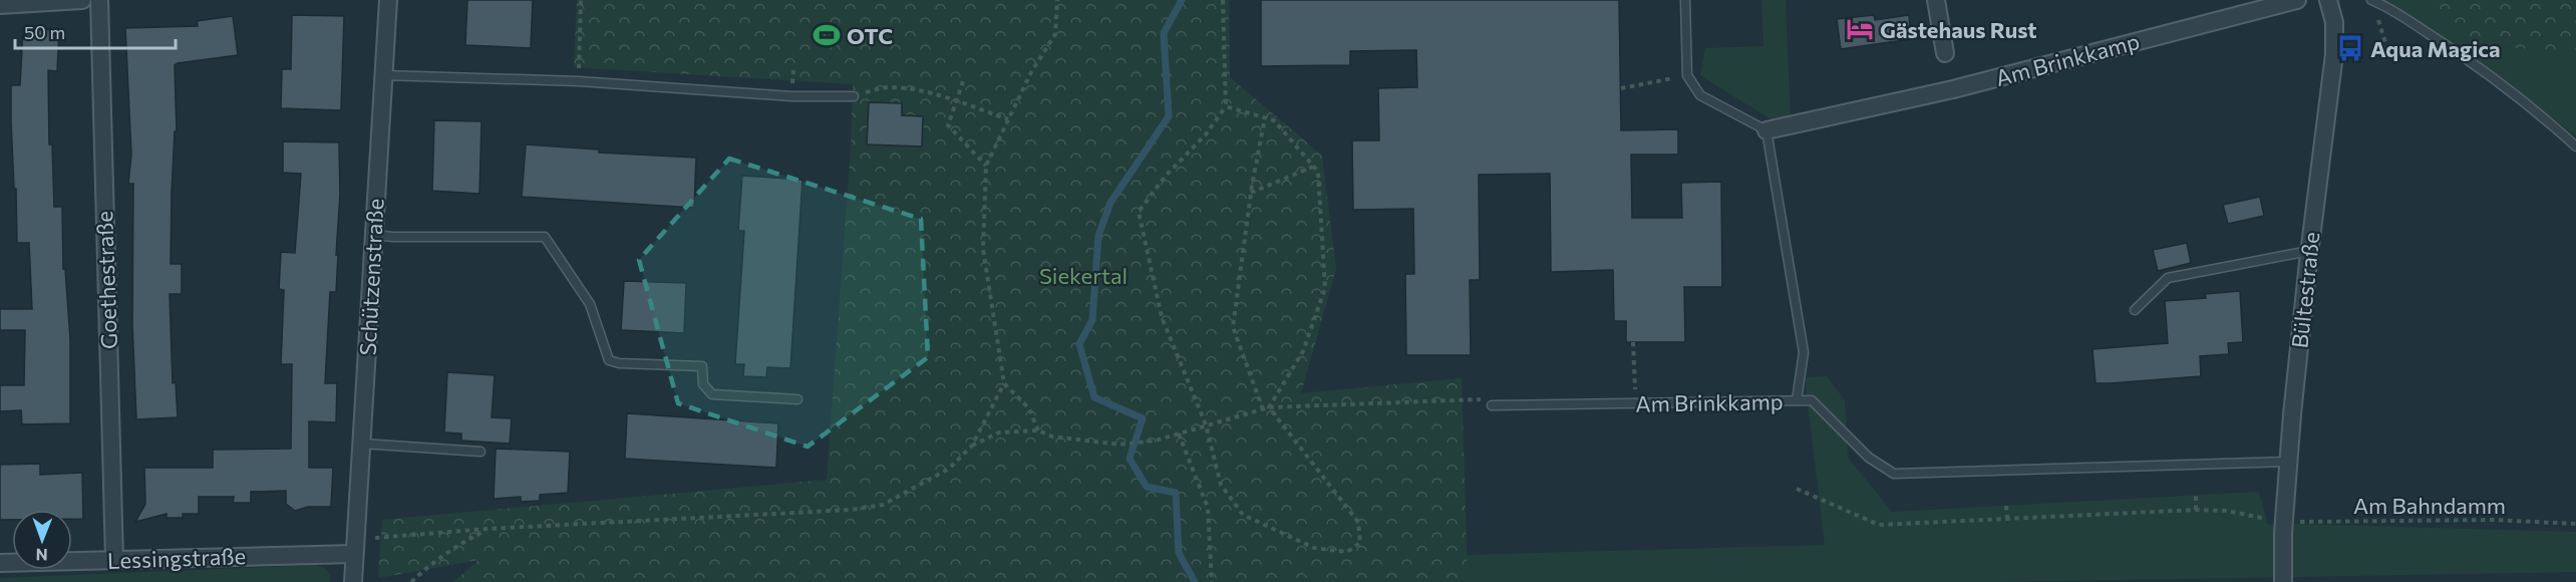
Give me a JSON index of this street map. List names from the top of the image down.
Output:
{
  "streets": {
    "street": [
      "Am Brinkkamp",
      "Schützenstraße",
      "Goethestraße",
      "Bültestraße",
      "Lessingstraße"
    ],
    "path": ["Am Bahndamm"]
  },
  "crossings": [
    ["Schützenstraße", "Lessingstraße"],
    ["Goethestraße", "Lessingstraße"],
    ["Bültestraße", "Am Bahndamm"]
  ],
  "parks": ["Siekertal"],
  "places": {
    "hotel": ["Gästehaus Rust"],
    "sports": ["OTC"],
    "bus stop": ["Aqua Magica"]
  },
  "scale_bar": "50 m",
  "north": "bottom"
}
